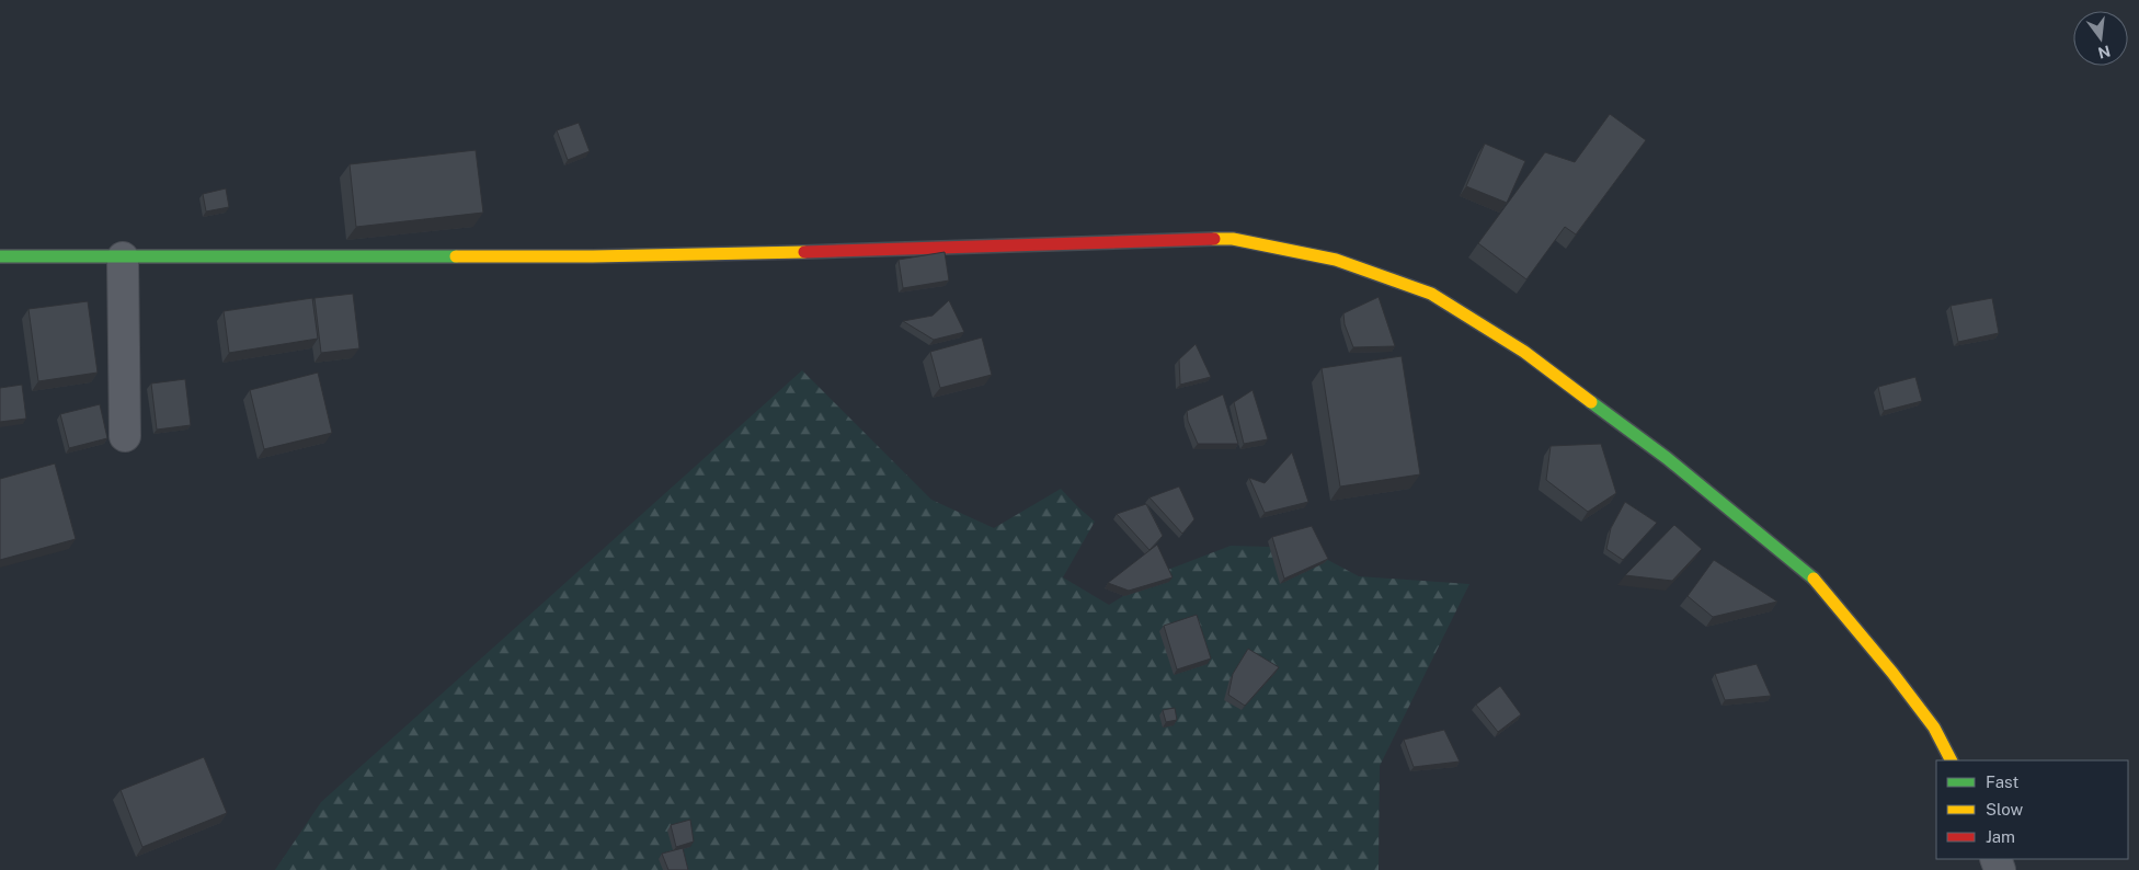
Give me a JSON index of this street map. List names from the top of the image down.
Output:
{
  "legend": ["Fast", "Slow", "Jam"],
  "north": "bottom"
}
